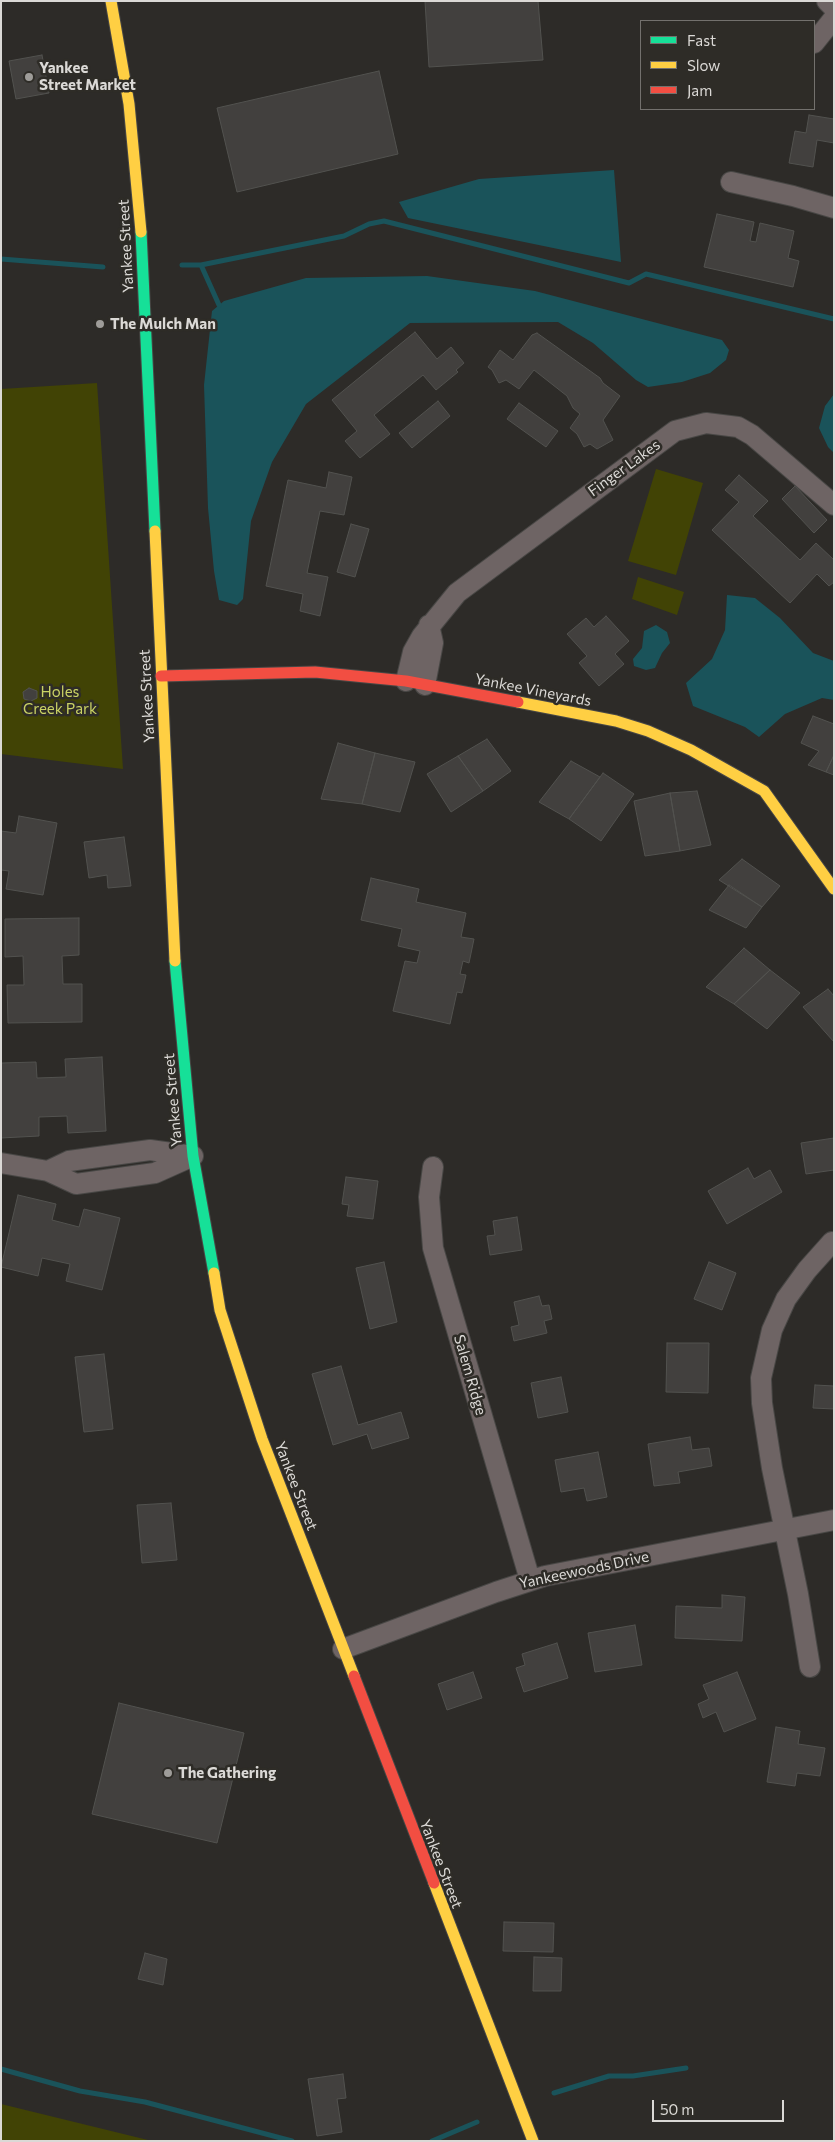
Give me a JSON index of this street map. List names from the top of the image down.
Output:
{
  "streets": {
    "street": [
      "Yankee Street",
      "Finger Lakes",
      "Yankee Vineyards",
      "Salem Ridge",
      "Yankeewoods Drive"
    ]
  },
  "crossings": [
    ["Yankee Street", "Yankee Vineyards"],
    ["Yankee Street", "Yankeewoods Drive"],
    ["Finger Lakes", "Yankee Vineyards"],
    ["Salem Ridge", "Yankeewoods Drive"]
  ],
  "parks": ["Holes Creek Park"],
  "places": ["Yankee Street Market", "The Mulch Man", "The Gathering"],
  "legend": ["Fast", "Slow", "Jam"],
  "scale_bar": "50 m"
}
